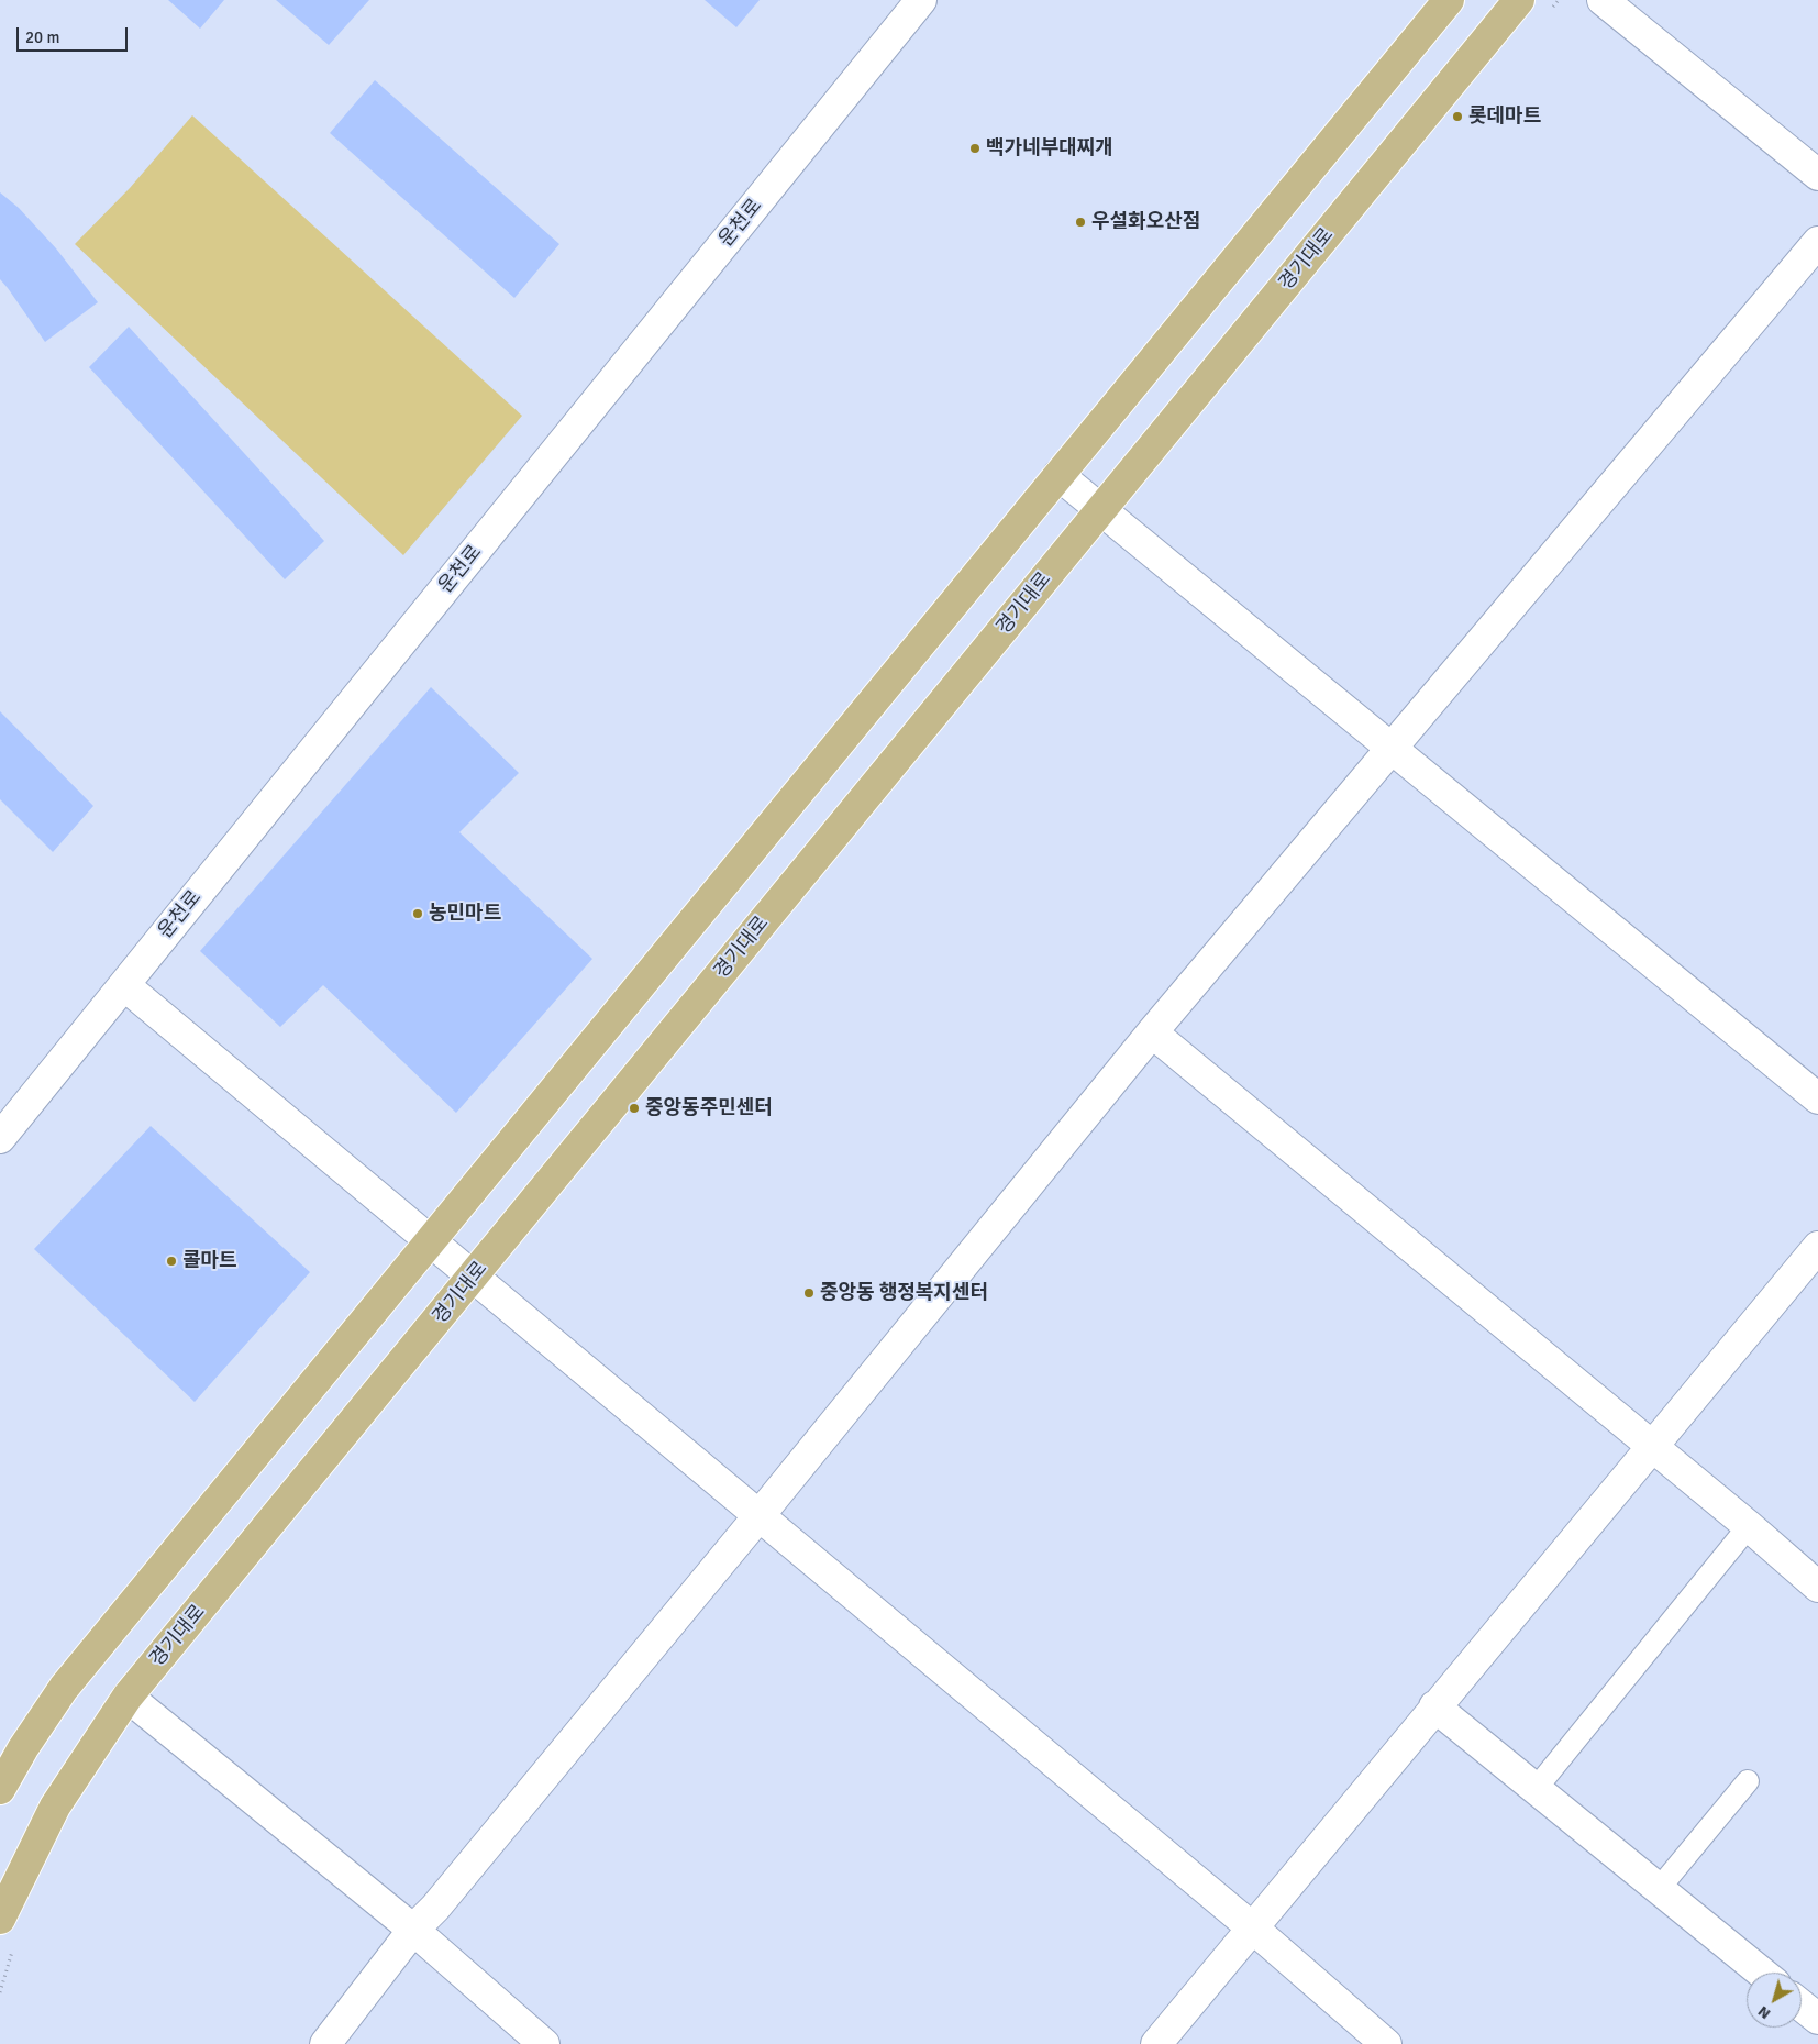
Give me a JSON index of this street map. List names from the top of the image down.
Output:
{
  "streets": {
    "main road": ["경기대로"],
    "street": ["운천로"]
  },
  "places": [
    "롯데마트",
    "백가네부대찌개",
    "우설화오산점",
    "농민마트",
    "중앙동주민센터",
    "콜마트",
    "중앙동 행정복지센터"
  ],
  "scale_bar": "20 m",
  "north": "bottom left"
}
